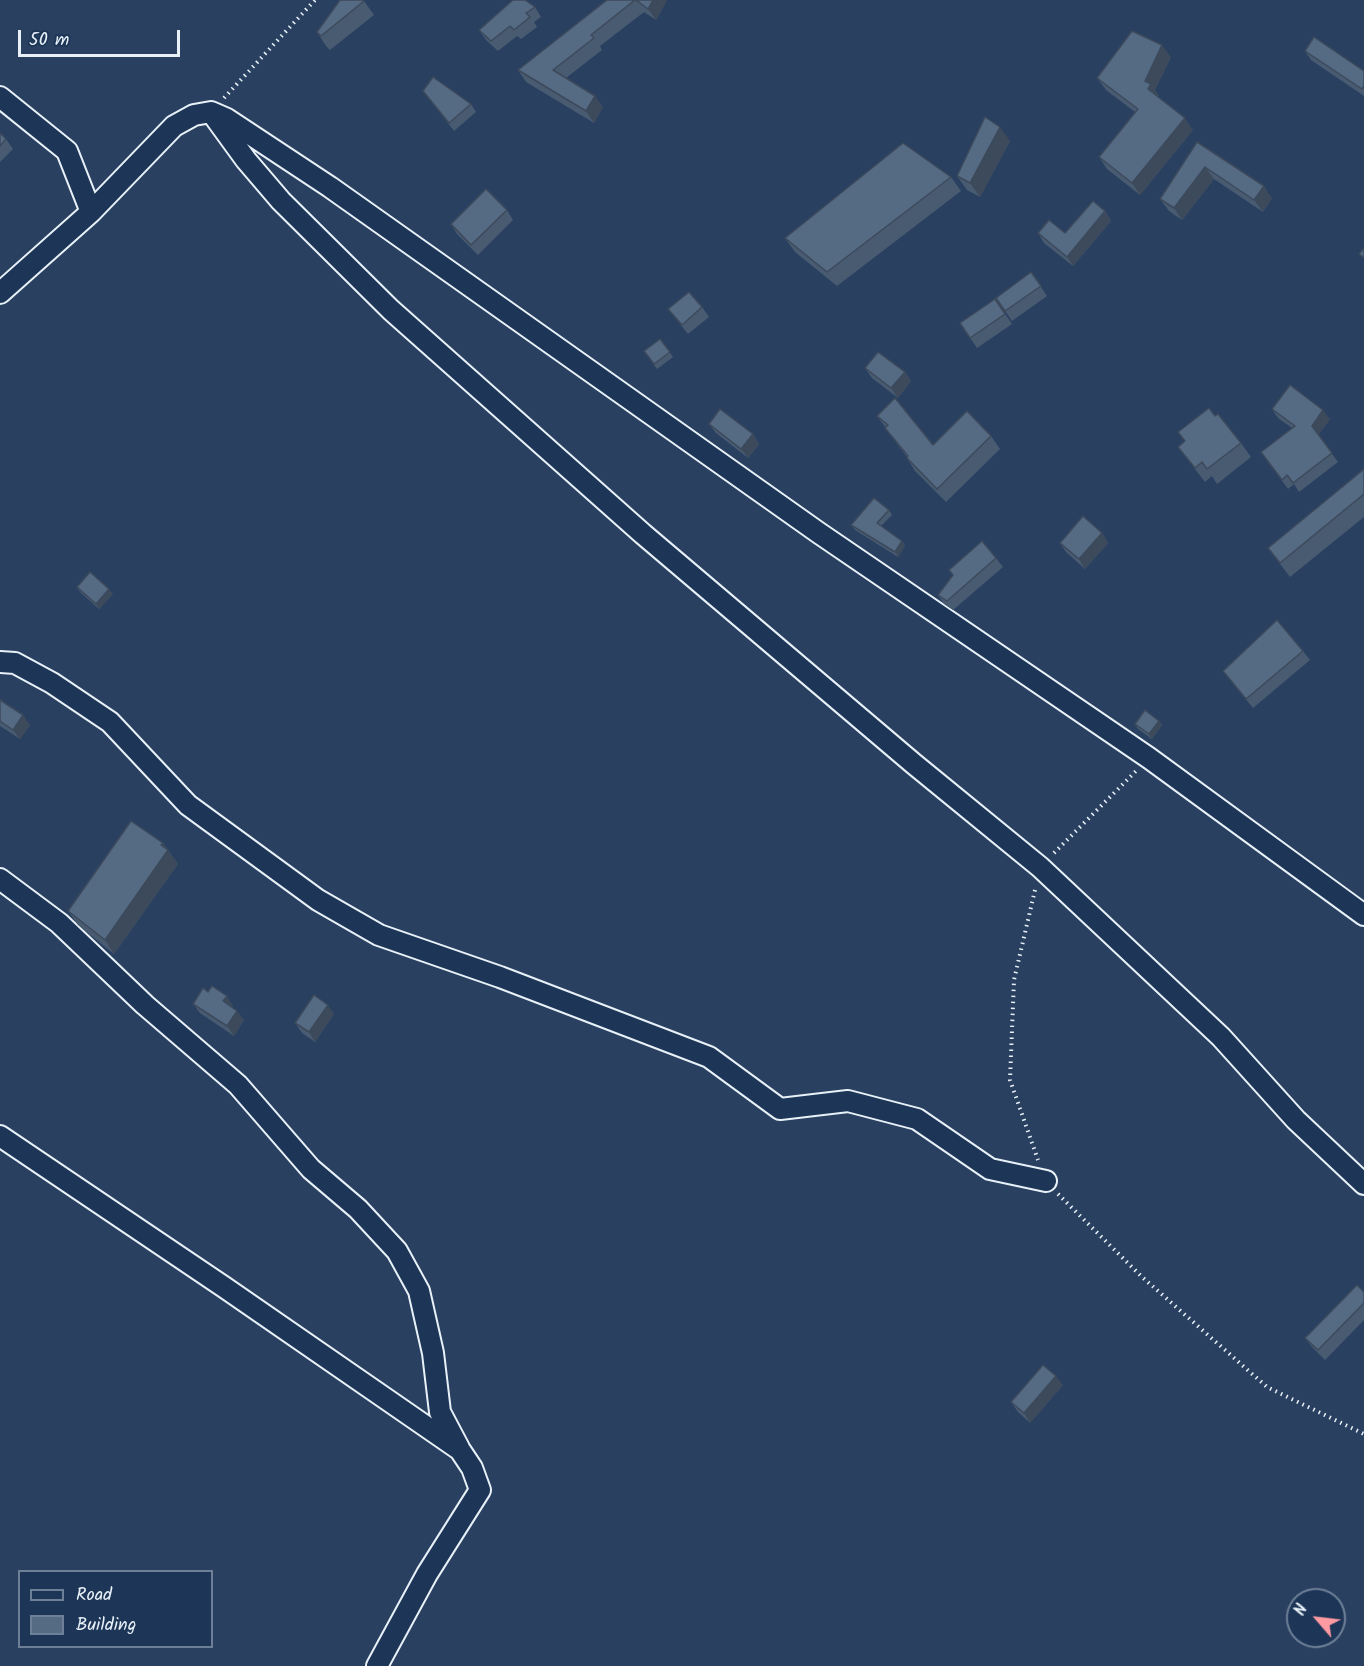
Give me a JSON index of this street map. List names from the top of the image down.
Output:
{
  "legend": ["Road", "Building"],
  "scale_bar": "50 m",
  "north": "top left"
}
